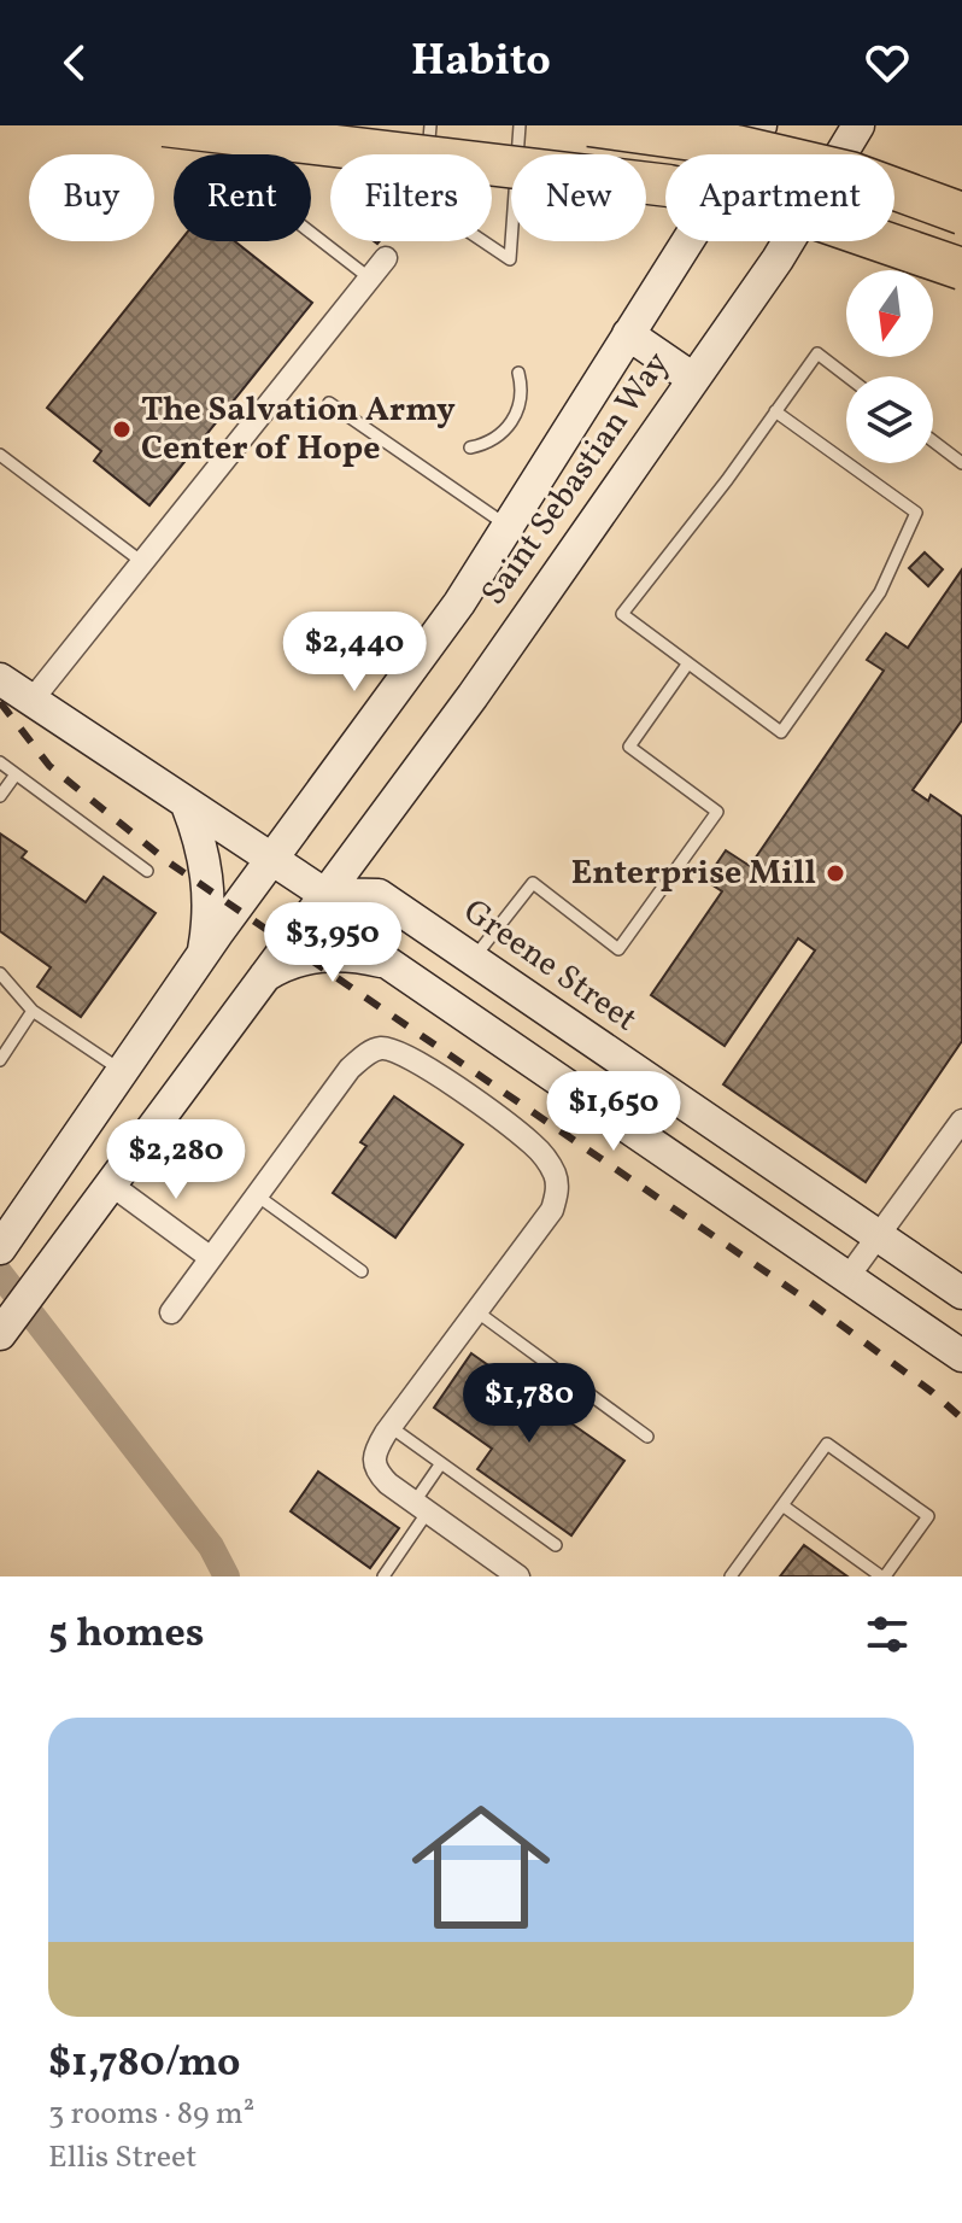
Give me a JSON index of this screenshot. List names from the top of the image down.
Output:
{
  "streets": {
    "main road": ["Saint Sebastian Way", "Greene Street"]
  },
  "crossings": [
    ["Saint Sebastian Way", "Greene Street"]
  ],
  "places": ["The Salvation Army Center of Hope", "Enterprise Mill"],
  "north": "bottom",
  "page": {
    "header": "Habito",
    "chip": [
      "Buy",
      "Rent",
      "Filters",
      "New",
      "Apartment"
    ],
    "price": [
      "$2,440",
      "$3,950",
      "$1,650",
      "$2,280",
      "$1,780"
    ],
    "heading": "5 homes",
    "list": [
      {
        "name": "$1,780/mo",
        "note": "3 rooms · 89 m² · Ellis Street"
      }
    ]
  }
}
